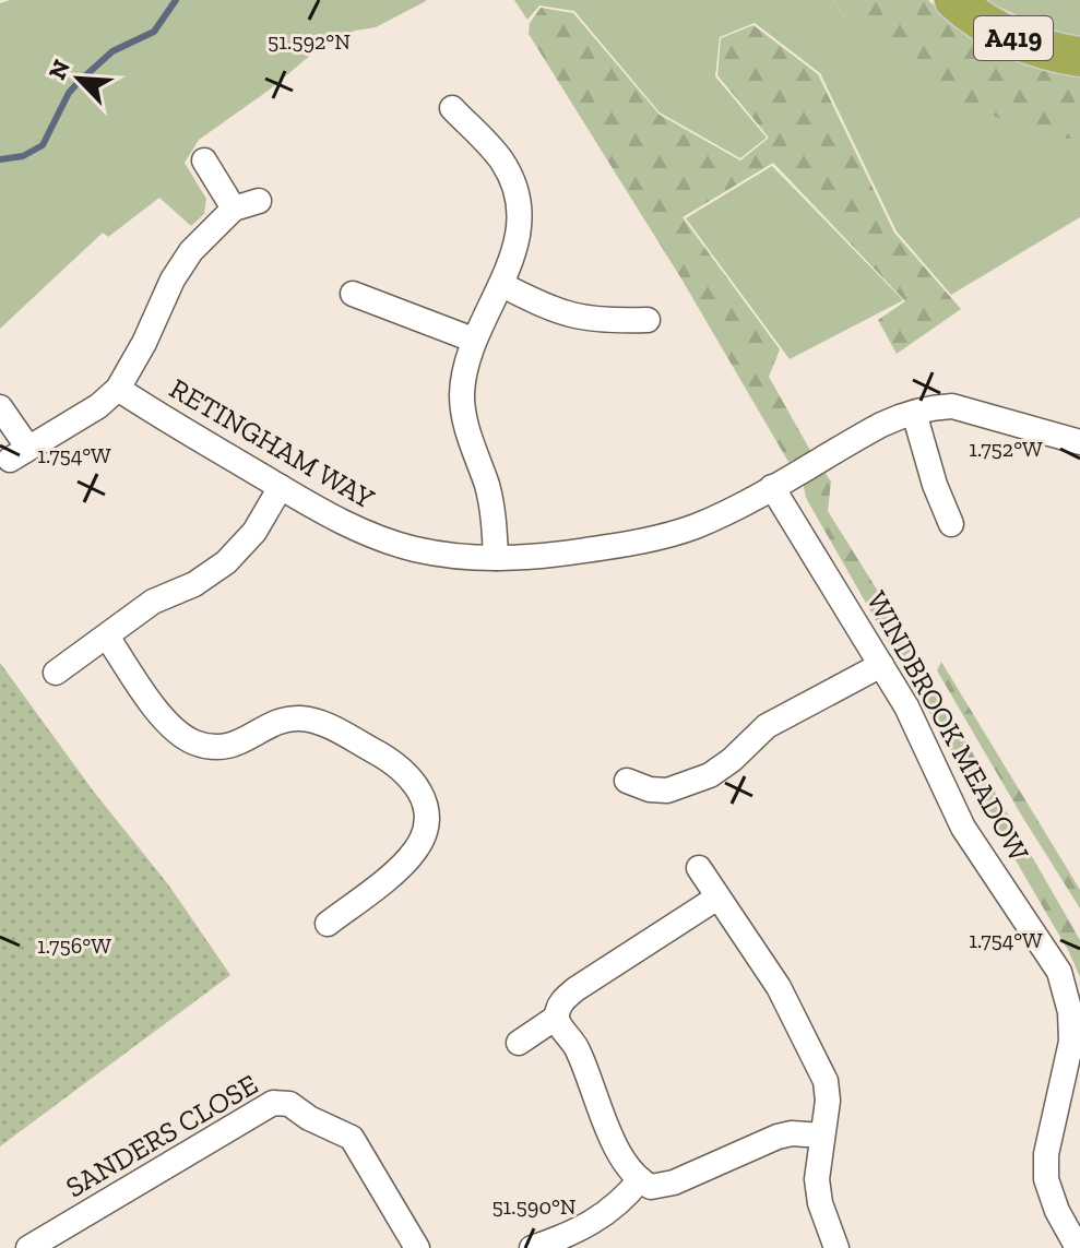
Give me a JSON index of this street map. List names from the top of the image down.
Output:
{
  "streets": {
    "highway": ["A419"],
    "street": ["RETINGHAM WAY", "WINDBROOK MEADOW", "SANDERS CLOSE"]
  },
  "crossings": [
    ["RETINGHAM WAY", "WINDBROOK MEADOW"]
  ],
  "north": "top left",
  "coordinates": [
    "51.592°N",
    "1.752°W",
    "1.754°W",
    "1.756°W",
    "51.590°N"
  ]
}
